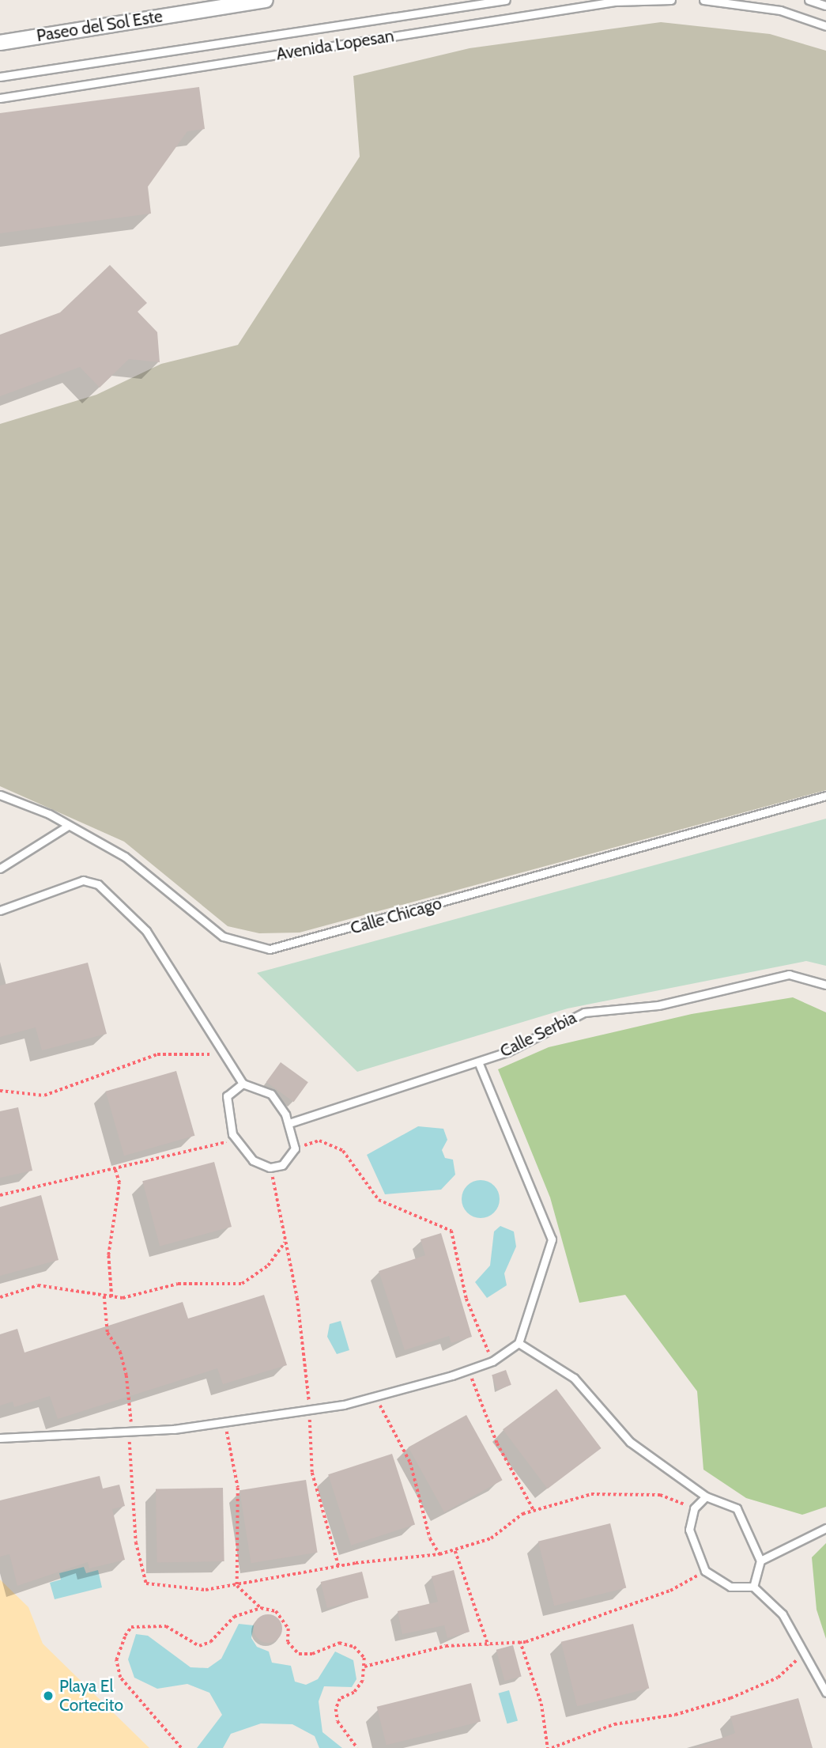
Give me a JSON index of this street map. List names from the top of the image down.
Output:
{
  "streets": {
    "street": ["Paseo del Sol Este"],
    "lane": ["Avenida Lopesan", "Calle Chicago", "Calle Serbia"]
  },
  "places": ["Playa El Cortecito"]
}
